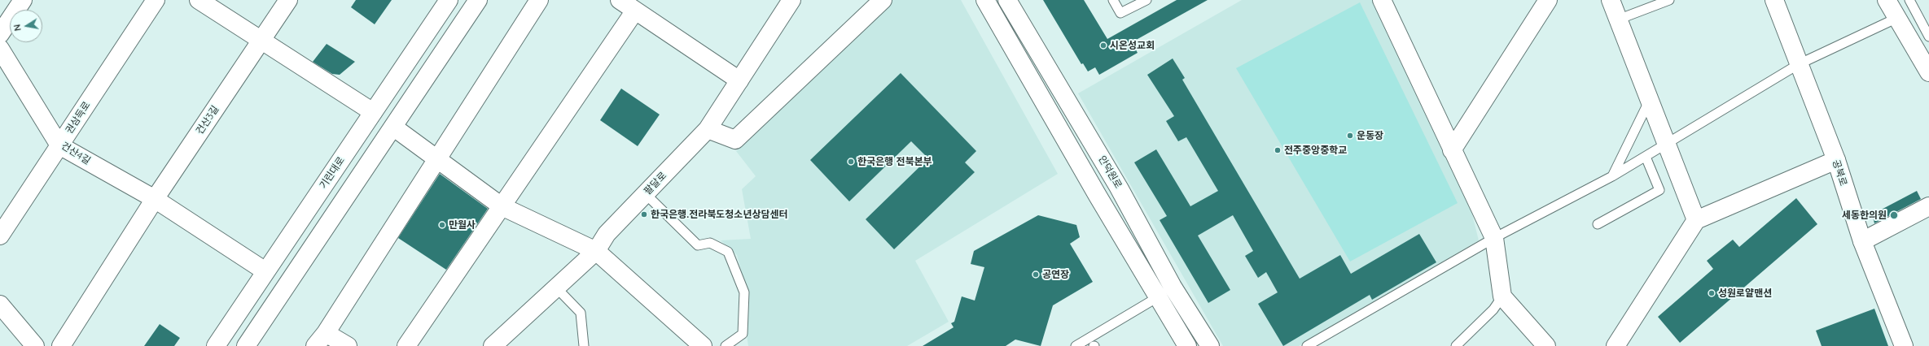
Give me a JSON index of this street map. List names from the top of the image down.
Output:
{
  "streets": {
    "street": [
      "권삼득로",
      "건산3길",
      "건산4길",
      "안덕원로",
      "기린대로",
      "공북로",
      "팔달로"
    ]
  },
  "crossings": [
    ["권삼득로", "건산4길"],
    ["건산3길", "건산4길"],
    ["건산4길", "기린대로"]
  ],
  "places": [
    "시온성교회",
    "운동장",
    "전주중앙중학교",
    "한국은행 전북본부",
    "한국은행.전라북도청소년상담센터",
    "세동한의원",
    "만월사",
    "공연장",
    "성원로얄맨션"
  ],
  "north": "left"
}
